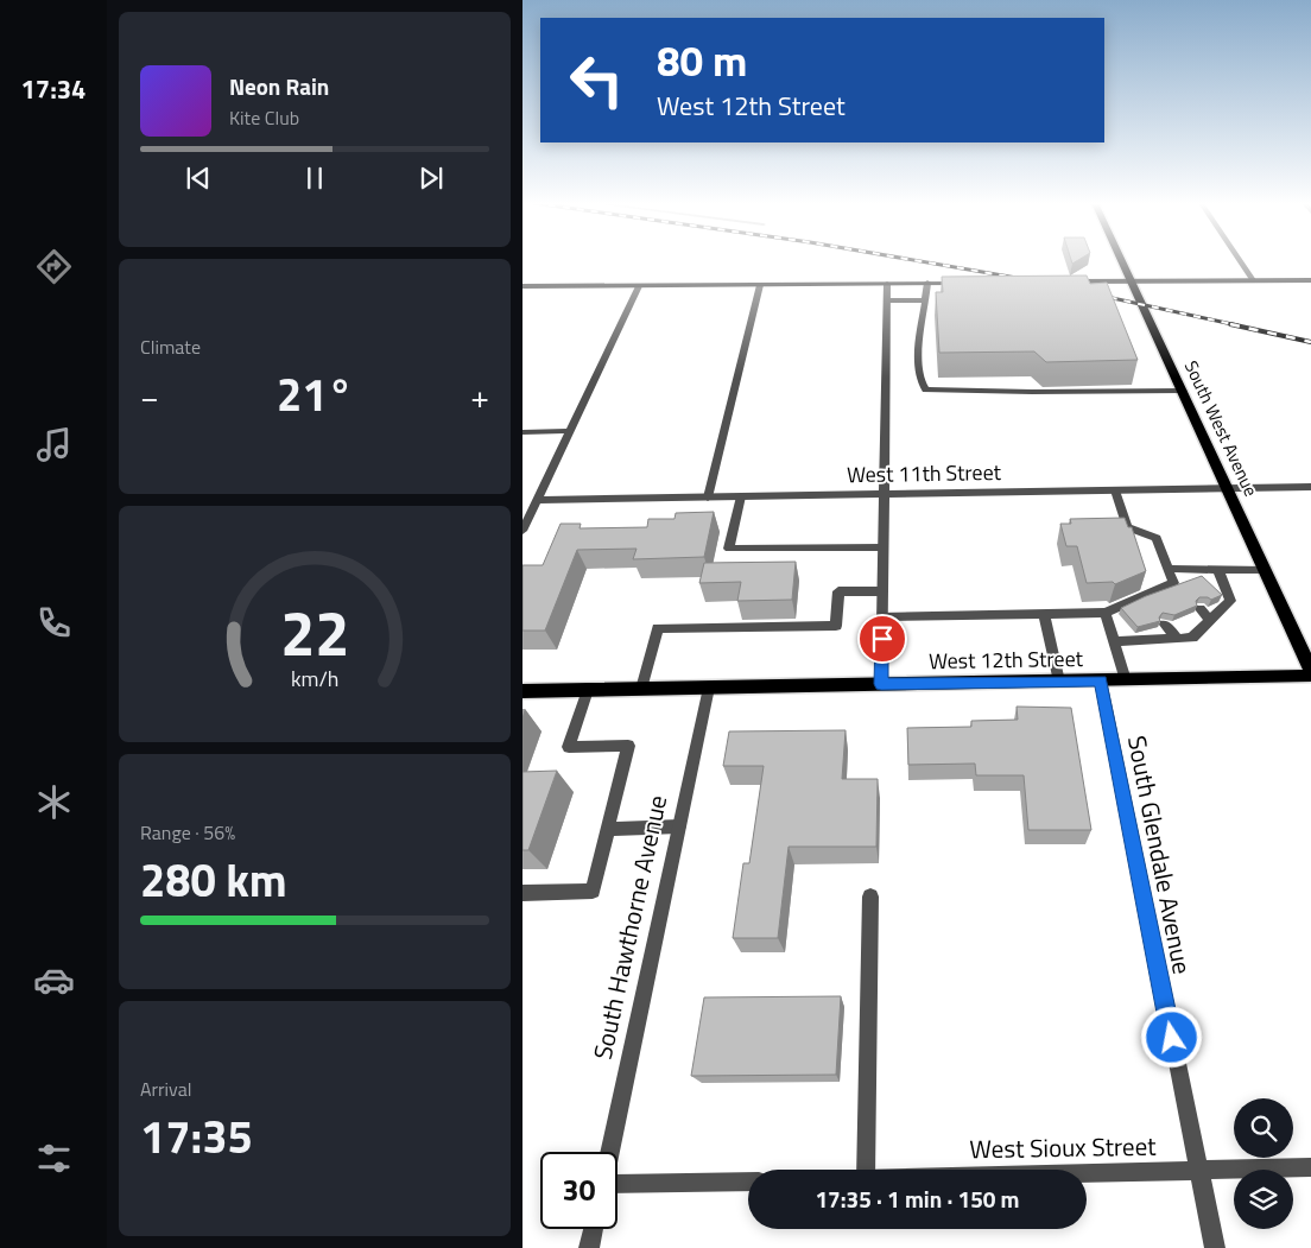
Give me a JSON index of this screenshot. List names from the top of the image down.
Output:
{
  "streets": {
    "main road": ["South West Avenue", "West 12th Street"],
    "street": [
      "West 11th Street",
      "South Glendale Avenue",
      "South Hawthorne Avenue",
      "West Sioux Street"
    ]
  },
  "crossings": [
    ["South West Avenue", "West 11th Street"],
    ["West 12th Street", "South Glendale Avenue"],
    ["West 12th Street", "South Hawthorne Avenue"],
    ["South Glendale Avenue", "West Sioux Street"]
  ],
  "page": {
    "tabs": "17:34",
    "turn": ["80 m", "West 12th Street"],
    "song": ["Neon Rain", "Kite Club"],
    "tile": [
      "Climate",
      ["Range · 56%", "280 km"],
      ["Arrival", "17:35"]
    ],
    "heat": ["−", "21°", "+"],
    "limit": "30",
    "trip": "17:35 · 1 min · 150 m",
    "gauge": ["22", "km/h"]
  }
}
